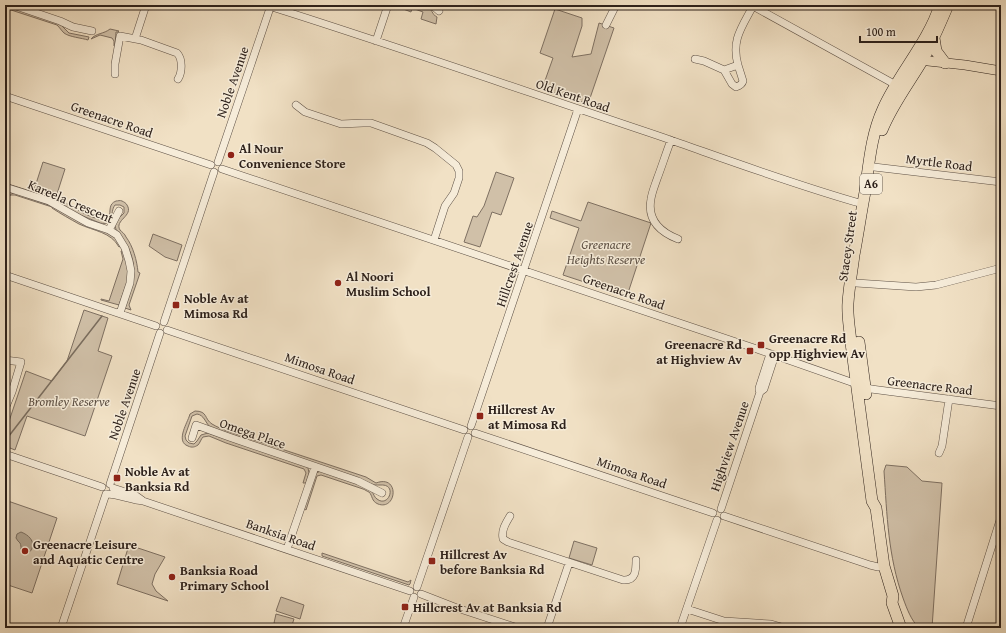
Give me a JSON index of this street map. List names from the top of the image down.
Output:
{
  "streets": {
    "highway": ["A6", "Stacey Street"],
    "street": [
      "Noble Avenue",
      "Old Kent Road",
      "Greenacre Road",
      "Myrtle Road",
      "Kareela Crescent",
      "Hillcrest Avenue",
      "Mimosa Road",
      "Omega Place",
      "Highview Avenue",
      "Banksia Road"
    ]
  },
  "crossings": [
    ["Noble Avenue", "Old Kent Road"],
    ["Noble Avenue", "Greenacre Road"],
    ["Noble Avenue", "Mimosa Road"],
    ["Noble Avenue", "Banksia Road"],
    ["Old Kent Road", "Stacey Street"],
    ["Old Kent Road", "Hillcrest Avenue"],
    ["Greenacre Road", "Stacey Street"],
    ["Greenacre Road", "Hillcrest Avenue"],
    ["Greenacre Road", "Highview Avenue"],
    ["Myrtle Road", "Stacey Street"],
    ["Hillcrest Avenue", "Mimosa Road"],
    ["Mimosa Road", "Highview Avenue"]
  ],
  "parks": ["Greenacre Heights Reserve", "Bromley Reserve"],
  "places": {
    "other": [
      "Al Nour Convenience Store",
      "Al Noori Muslim School",
      "Greenacre Leisure and Aquatic Centre",
      "Banksia Road Primary School"
    ],
    "transit": [
      "Noble Av at Mimosa Rd",
      "Greenacre Rd opp Highview Av",
      "Greenacre Rd at Highview Av",
      "Hillcrest Av at Mimosa Rd",
      "Noble Av at Banksia Rd",
      "Hillcrest Av before Banksia Rd",
      "Hillcrest Av at Banksia Rd"
    ]
  },
  "scale_bar": "100 m"
}
